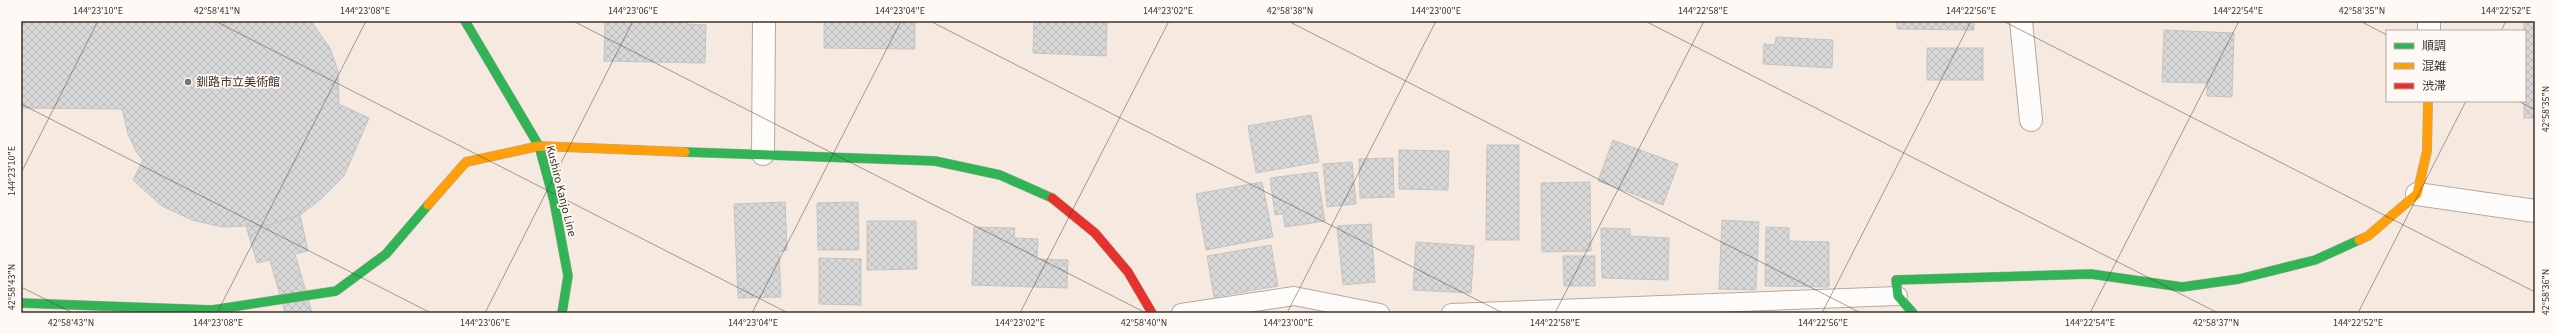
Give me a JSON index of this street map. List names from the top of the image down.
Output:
{
  "streets": {
    "street": ["Kushiro Kanjo Line"]
  },
  "places": ["釧路市立美術館"],
  "legend": ["順調", "混雑", "渋滞"],
  "coordinates": [
    "144°23'10\"E",
    "42°58'41\"N",
    "144°23'08\"E",
    "144°23'06\"E",
    "144°23'04\"E",
    "144°23'02\"E",
    "42°58'38\"N",
    "144°23'00\"E",
    "144°22'58\"E",
    "144°22'56\"E",
    "144°22'54\"E",
    "42°58'35\"N",
    "144°22'52\"E",
    "42°58'43\"N",
    "42°58'36\"N",
    "42°58'40\"N",
    "42°58'37\"N"
  ]
}
